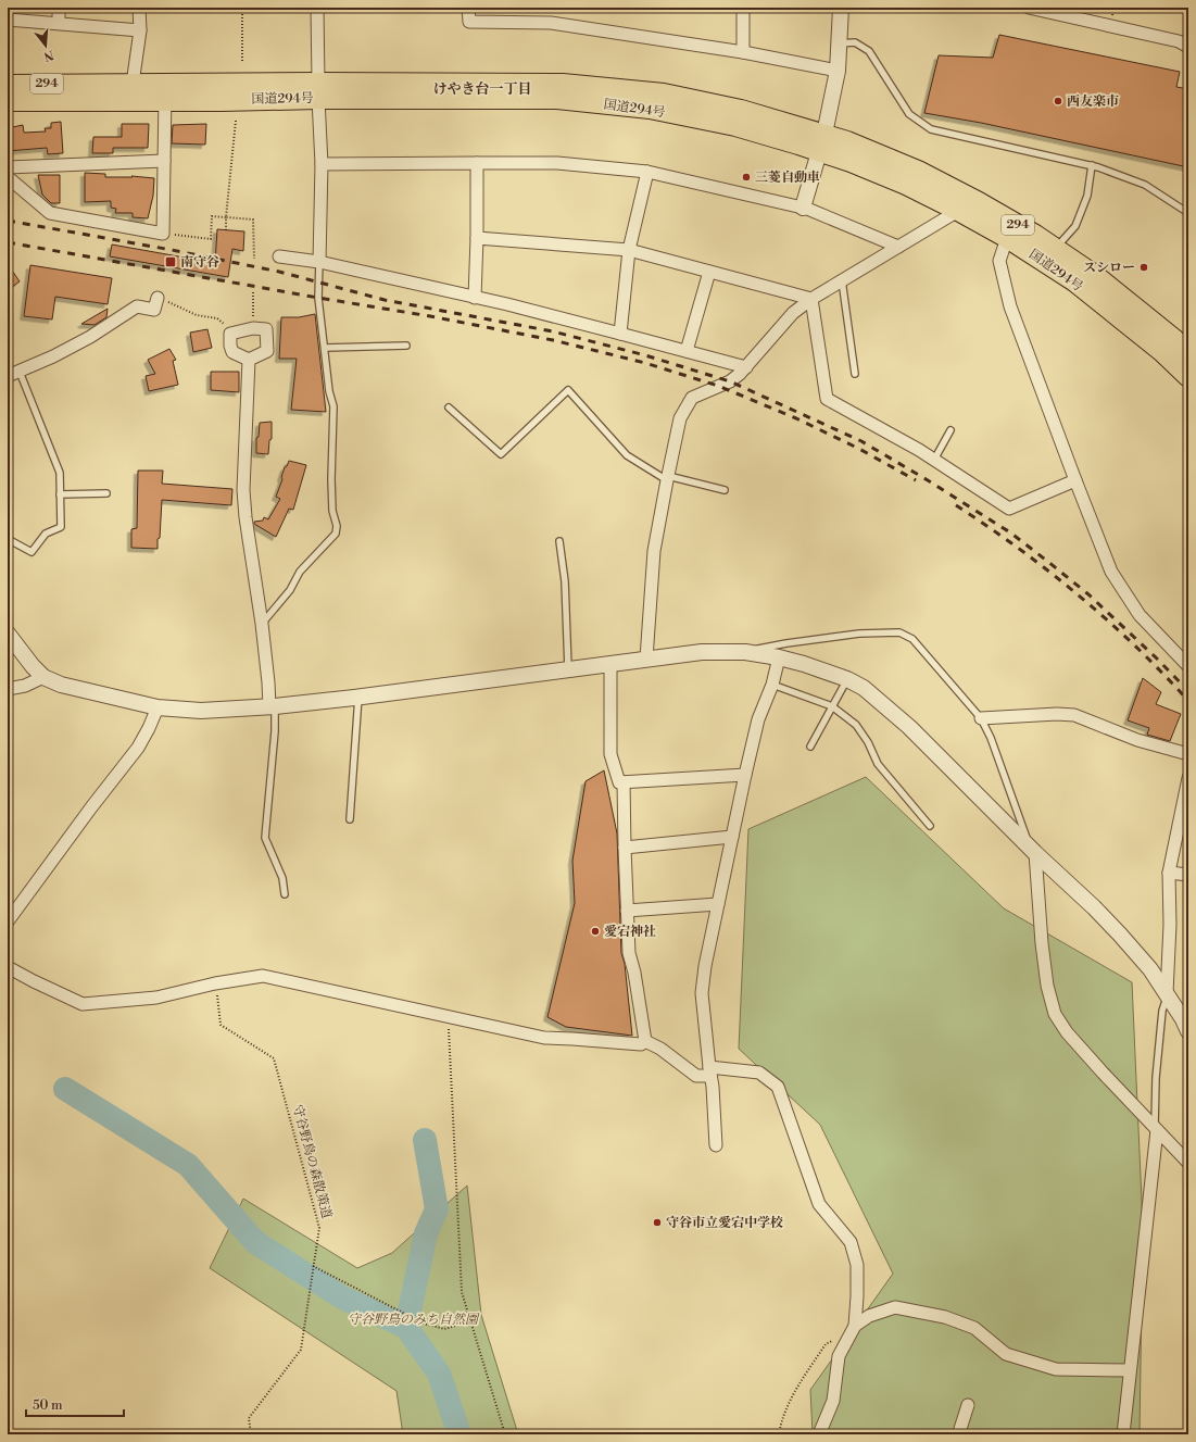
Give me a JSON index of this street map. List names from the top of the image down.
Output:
{
  "streets": {
    "highway": ["294", "国道294号"],
    "path": ["守谷野鳥の森散策道"]
  },
  "districts": ["けやき台一丁目"],
  "parks": ["守谷野鳥のみち自然園"],
  "places": {
    "other": [
      "西友楽市",
      "三菱自動車",
      "スシロー",
      "愛宕神社",
      "守谷市立愛宕中学校"
    ],
    "transit": ["南守谷"]
  },
  "scale_bar": "50 m",
  "north": "bottom"
}
